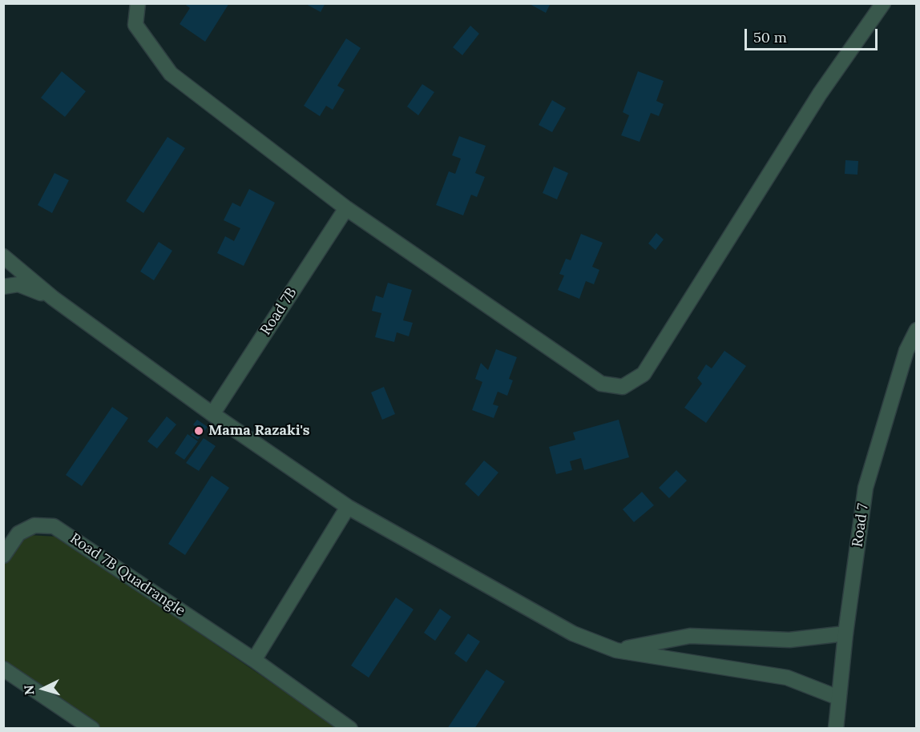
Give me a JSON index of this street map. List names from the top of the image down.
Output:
{
  "streets": {
    "street": ["Road 7B", "Road 7", "Road 7B Quadrangle"]
  },
  "places": ["Mama Razaki's"],
  "scale_bar": "50 m",
  "north": "left"
}
